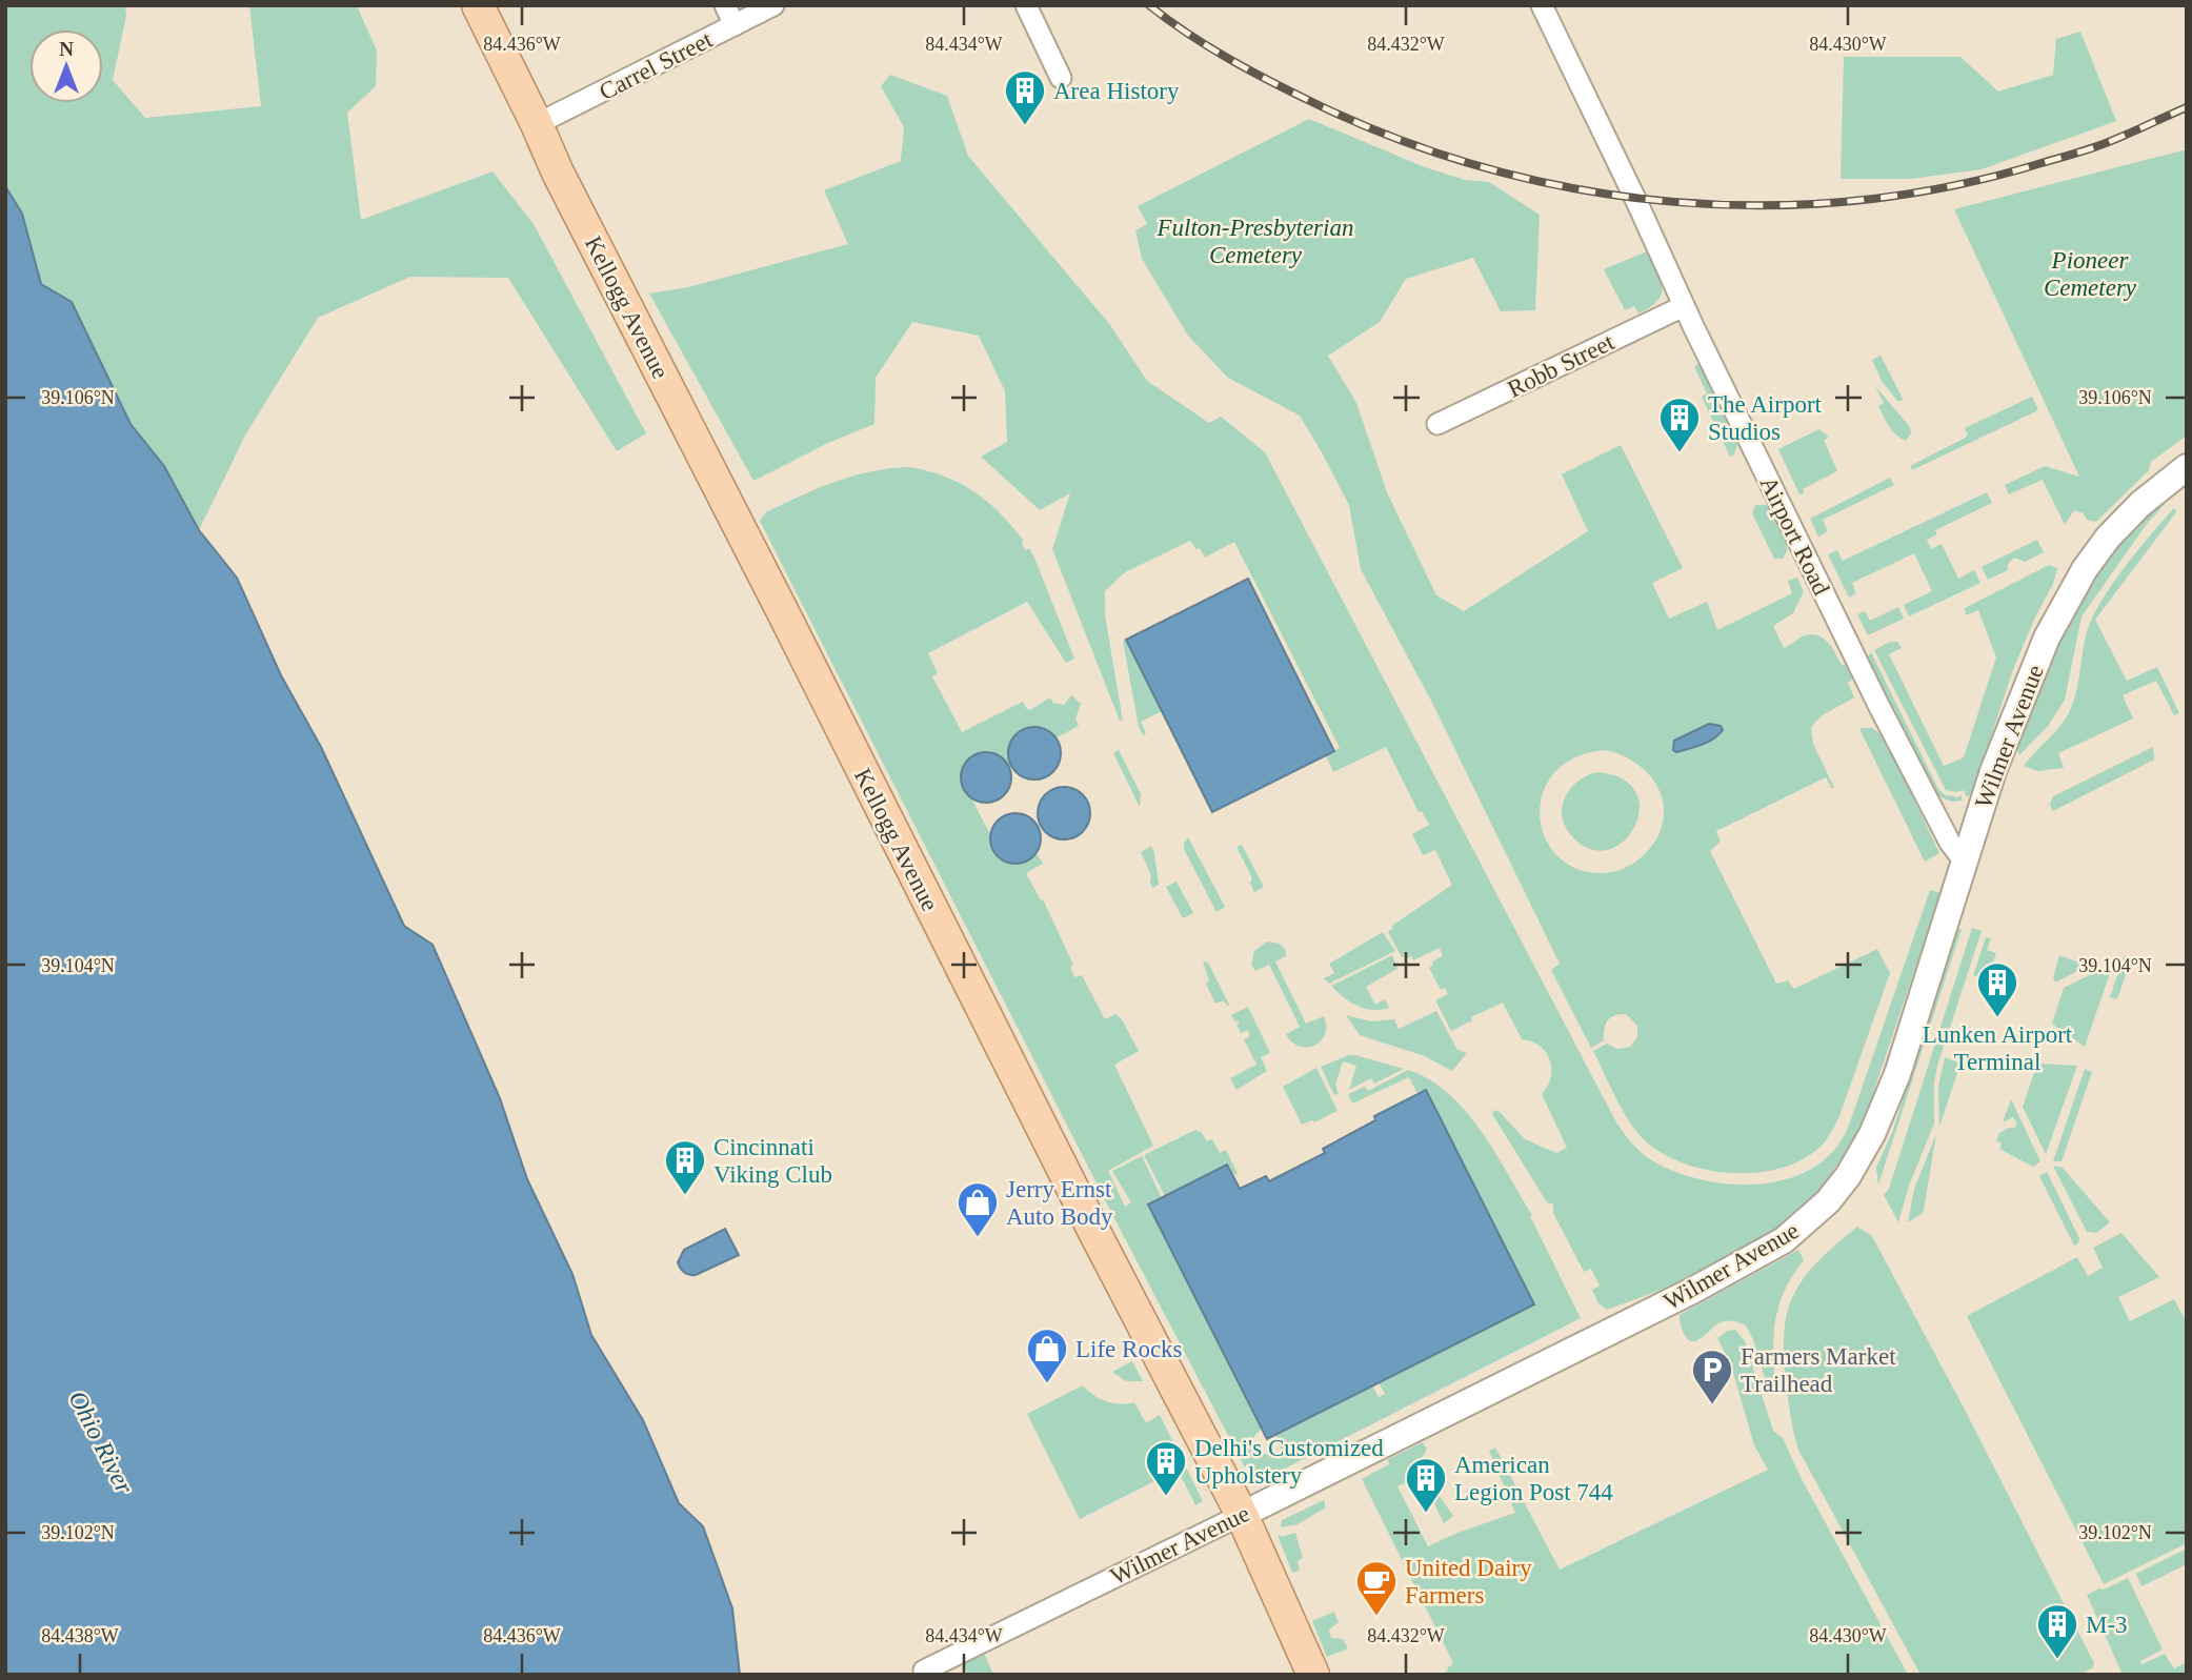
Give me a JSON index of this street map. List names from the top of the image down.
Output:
{
  "streets": {
    "main road": ["Kellogg Avenue"],
    "street": [
      "Carrel Street",
      "Robb Street",
      "Airport Road",
      "Wilmer Avenue"
    ]
  },
  "crossings": [
    ["Carrel Street", "Kellogg Avenue"],
    ["Kellogg Avenue", "Wilmer Avenue"],
    ["Robb Street", "Airport Road"],
    ["Airport Road", "Wilmer Avenue"]
  ],
  "water": ["Ohio River"],
  "parks": ["Fulton-Presbyterian Cemetery", "Pioneer Cemetery"],
  "places": {
    "building": [
      "Area History",
      "The Airport Studios",
      "Lunken Airport Terminal",
      "Cincinnati Viking Club",
      "Delhi's Customized Upholstery",
      "American Legion Post 744",
      "M-3"
    ],
    "shop": ["Jerry Ernst Auto Body", "Life Rocks"],
    "parking": ["Farmers Market Trailhead"],
    "cafe": ["United Dairy Farmers"]
  },
  "north": "top",
  "coordinates": [
    "84.436°W",
    "84.434°W",
    "84.432°W",
    "84.430°W",
    "39.106°N",
    "39.104°N",
    "39.102°N",
    "84.438°W"
  ]
}
